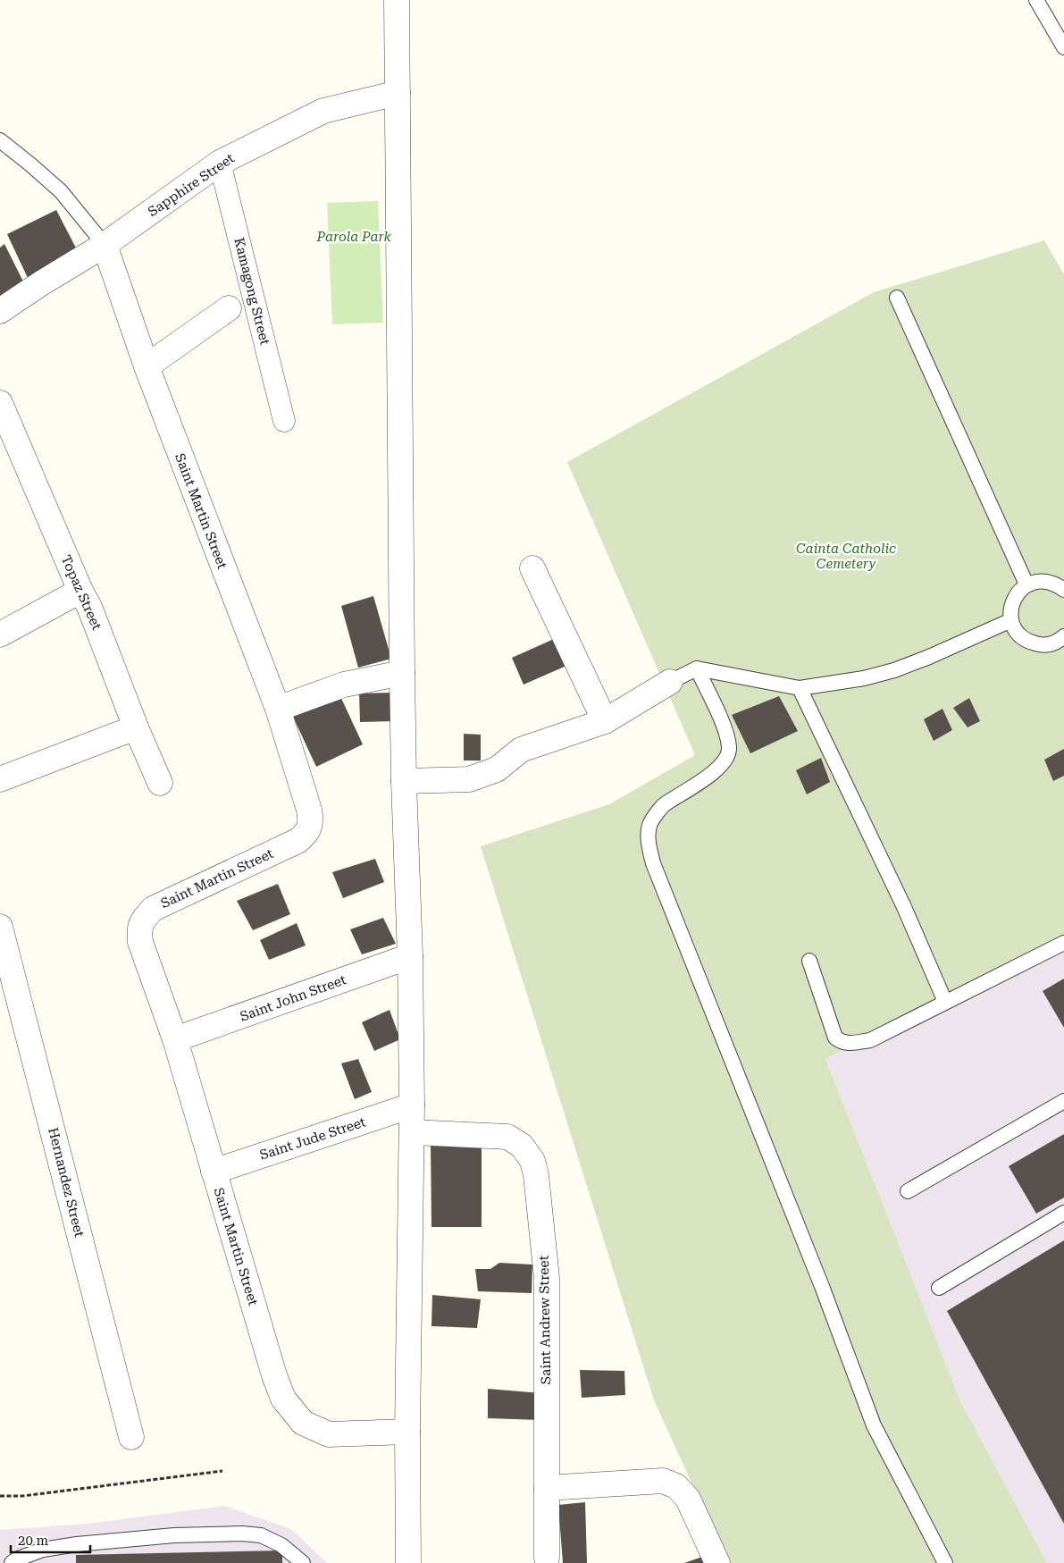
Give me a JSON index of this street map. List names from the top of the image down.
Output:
{
  "streets": {
    "street": [
      "Sapphire Street",
      "Kamagong Street",
      "Saint Martin Street",
      "Topaz Street",
      "Saint John Street",
      "Saint Jude Street",
      "Hernandez Street",
      "Saint Andrew Street"
    ]
  },
  "crossings": [
    ["Sapphire Street", "Kamagong Street"],
    ["Sapphire Street", "Saint Martin Street"],
    ["Saint Martin Street", "Saint John Street"],
    ["Saint Martin Street", "Saint Jude Street"]
  ],
  "parks": ["Parola Park", "Cainta Catholic Cemetery"],
  "scale_bar": "20 m"
}
